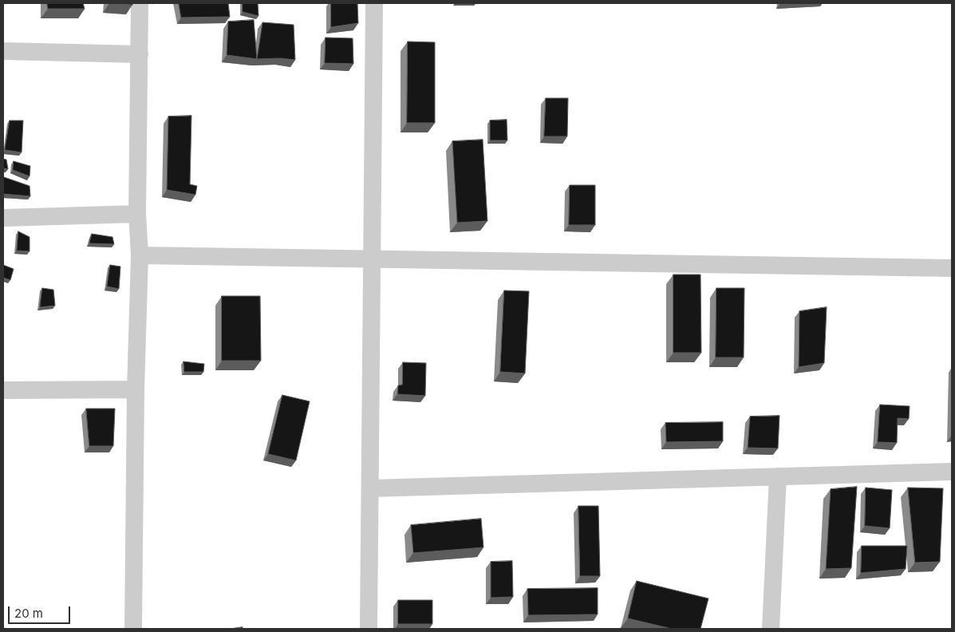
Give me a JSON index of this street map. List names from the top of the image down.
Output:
{
  "scale_bar": "20 m"
}
